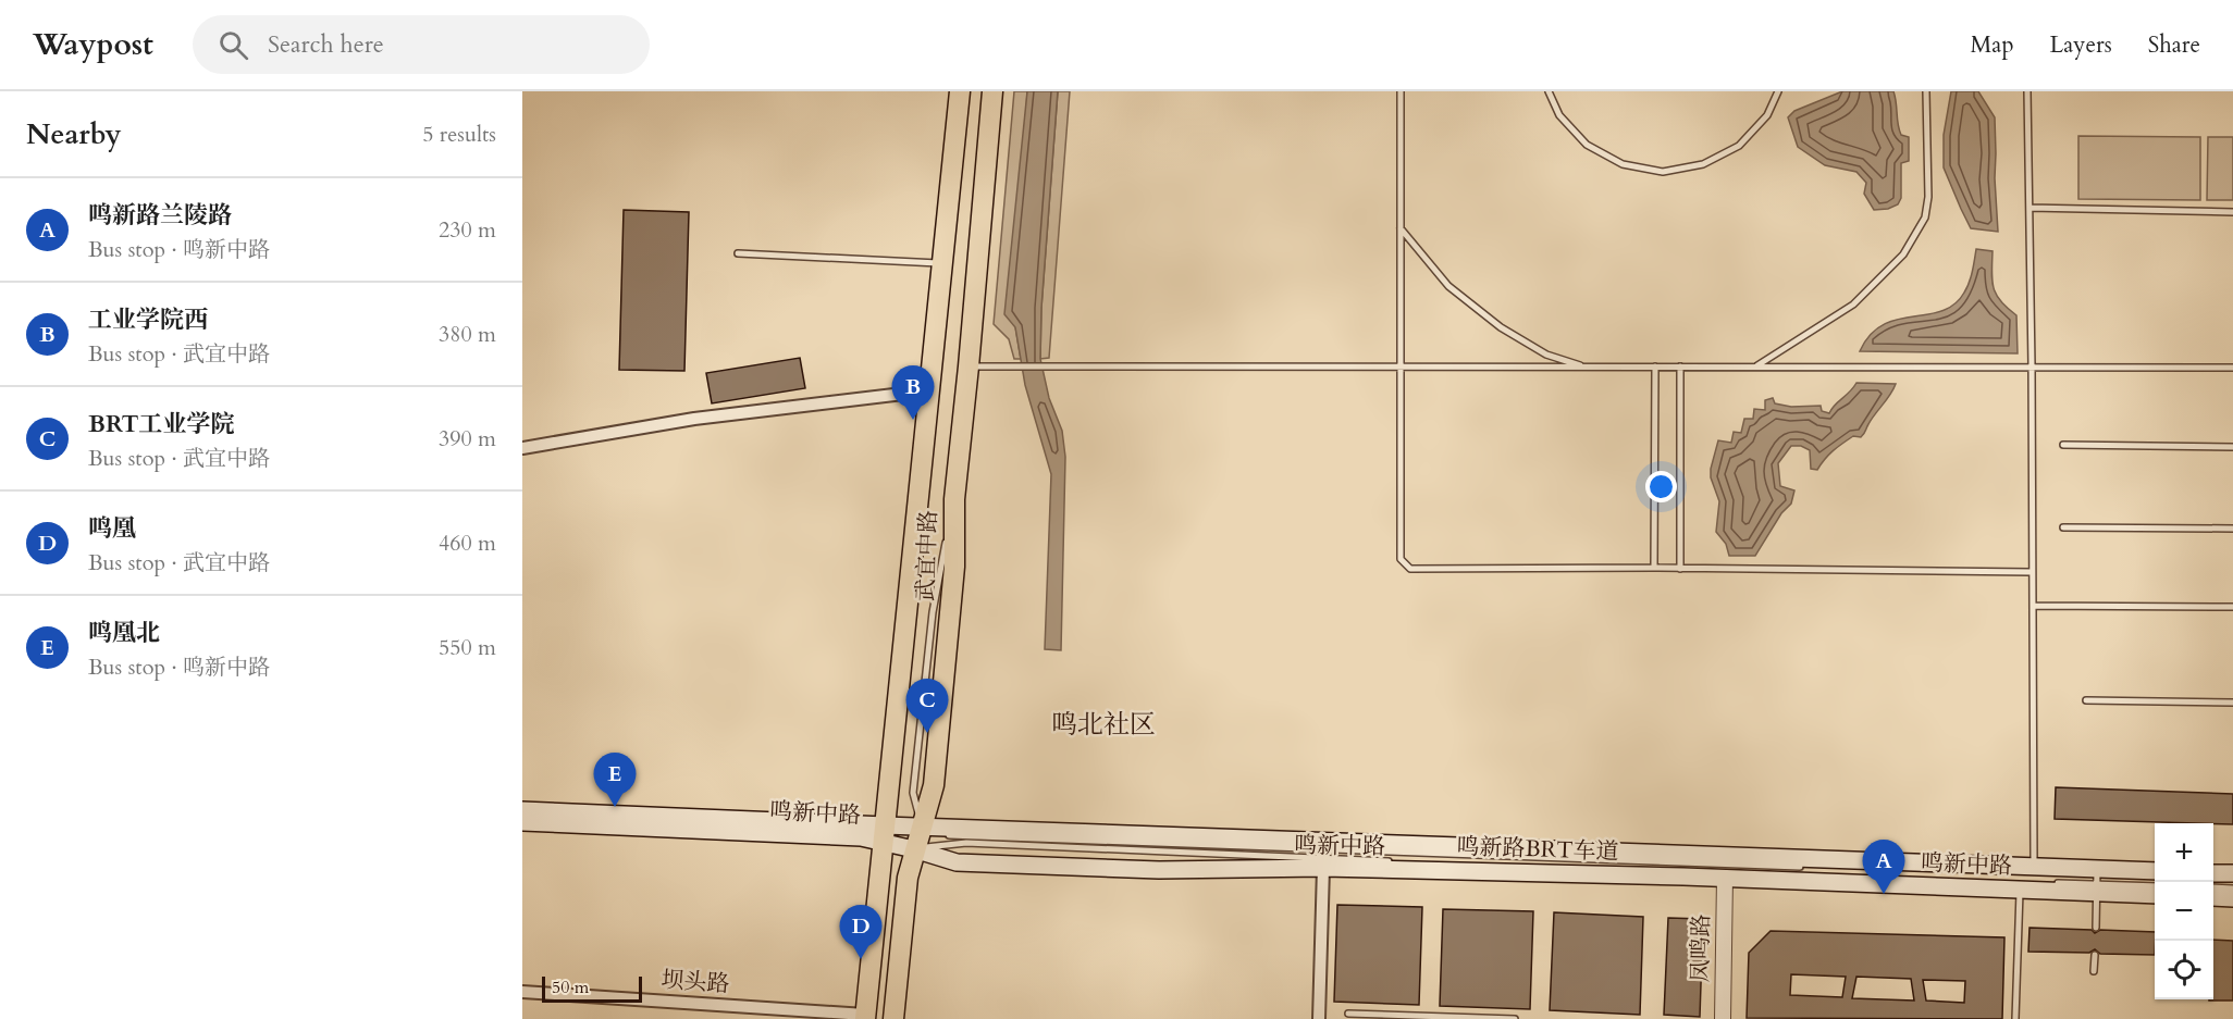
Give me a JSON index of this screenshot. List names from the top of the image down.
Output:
{
  "streets": {
    "main road": ["武宜中路", "鸣新中路"],
    "street": ["凤鸣路", "坝头路"],
    "lane": ["鸣新路BRT车道"]
  },
  "crossings": [
    ["武宜中路", "鸣新中路"],
    ["武宜中路", "鸣新路BRT车道"],
    ["武宜中路", "坝头路"],
    ["鸣新中路", "鸣新路BRT车道"],
    ["鸣新中路", "凤鸣路"]
  ],
  "districts": ["鸣北社区"],
  "scale_bar": "50 m",
  "page": {
    "header": "Waypost",
    "search": "Search here",
    "nav": ["Map", "Layers", "Share"],
    "heading": ["Nearby", "5 results"],
    "list": [
      {
        "mark": "A",
        "name": "鸣新路兰陵路",
        "note": "Bus stop · 鸣新中路",
        "value": "230 m"
      },
      {
        "mark": "B",
        "name": "工业学院西",
        "note": "Bus stop · 武宜中路",
        "value": "380 m"
      },
      {
        "mark": "C",
        "name": "BRT工业学院",
        "note": "Bus stop · 武宜中路",
        "value": "390 m"
      },
      {
        "mark": "D",
        "name": "鸣凰",
        "note": "Bus stop · 武宜中路",
        "value": "460 m"
      },
      {
        "mark": "E",
        "name": "鸣凰北",
        "note": "Bus stop · 鸣新中路",
        "value": "550 m"
      }
    ],
    "pins": [
      "B",
      "C",
      "E",
      "A",
      "D"
    ],
    "map_buttons": ["+", "−"],
    "scale": "50 m"
  }
}
